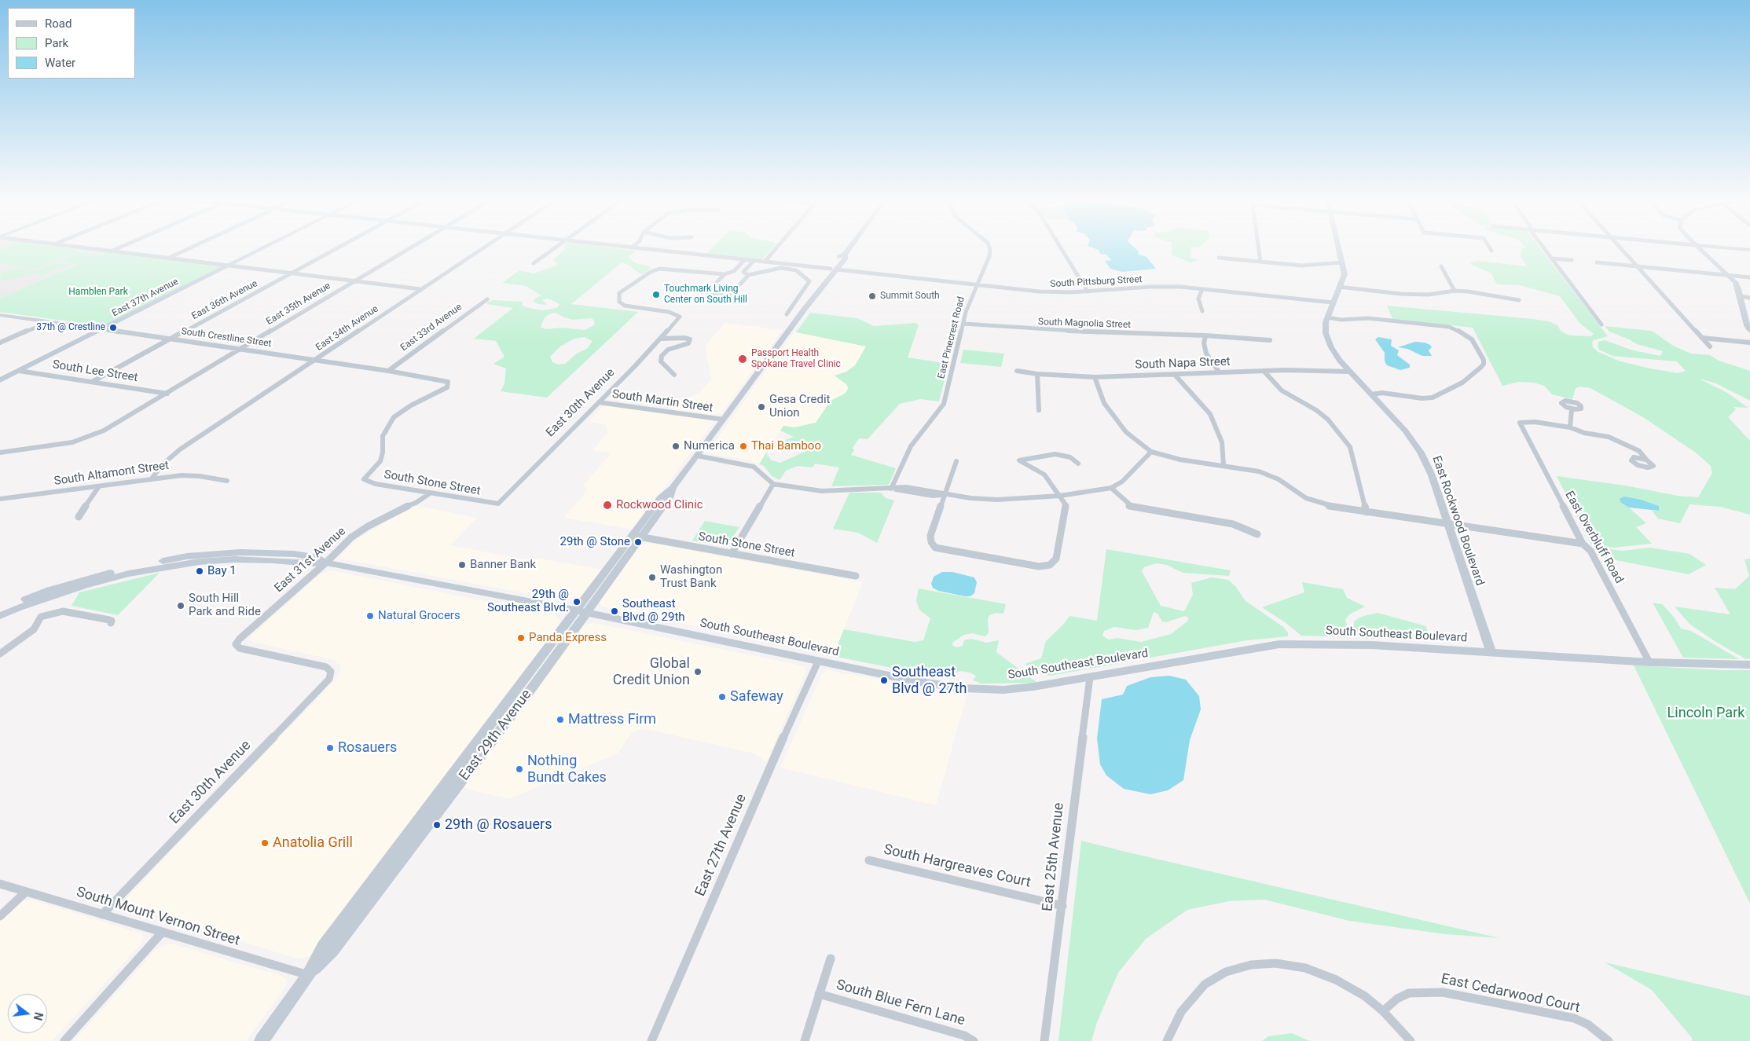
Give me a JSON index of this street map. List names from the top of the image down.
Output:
{
  "streets": {
    "main road": [
      "East 37th Avenue",
      "South Crestline Street",
      "East Rockwood Boulevard",
      "South Southeast Boulevard",
      "East 29th Avenue"
    ],
    "street": [
      "South Pittsburg Street",
      "East 36th Avenue",
      "East 35th Avenue",
      "South Magnolia Street",
      "East 33rd Avenue",
      "East 34th Avenue",
      "East Pinecrest Road",
      "South Napa Street",
      "South Lee Street",
      "South Martin Street",
      "East 30th Avenue",
      "South Altamont Street",
      "South Stone Street",
      "East Overbluff Road",
      "East 31st Avenue",
      "East 27th Avenue",
      "East 25th Avenue",
      "South Hargreaves Court",
      "South Mount Vernon Street",
      "East Cedarwood Court",
      "South Blue Fern Lane"
    ]
  },
  "crossings": [
    ["South Pittsburg Street", "East Pinecrest Road"],
    ["South Pittsburg Street", "East Rockwood Boulevard"],
    ["South Pittsburg Street", "East 29th Avenue"],
    ["East 37th Avenue", "South Crestline Street"],
    ["East 37th Avenue", "South Lee Street"],
    ["East 36th Avenue", "South Crestline Street"],
    ["East 36th Avenue", "South Lee Street"],
    ["East 35th Avenue", "South Crestline Street"],
    ["East 35th Avenue", "South Lee Street"],
    ["South Magnolia Street", "East Pinecrest Road"],
    ["East 33rd Avenue", "South Crestline Street"],
    ["East 34th Avenue", "South Crestline Street"],
    ["East 34th Avenue", "South Altamont Street"],
    ["South Crestline Street", "South Stone Street"],
    ["South Napa Street", "East Rockwood Boulevard"],
    ["South Martin Street", "East 30th Avenue"],
    ["South Martin Street", "East 29th Avenue"],
    ["East 30th Avenue", "South Stone Street"],
    ["East 30th Avenue", "East 31st Avenue"],
    ["East 30th Avenue", "South Mount Vernon Street"],
    ["South Stone Street", "East 31st Avenue"],
    ["South Stone Street", "East 29th Avenue"],
    ["East Rockwood Boulevard", "South Southeast Boulevard"],
    ["East Overbluff Road", "South Southeast Boulevard"],
    ["East 31st Avenue", "South Southeast Boulevard"],
    ["South Southeast Boulevard", "East 29th Avenue"],
    ["South Southeast Boulevard", "East 27th Avenue"],
    ["South Southeast Boulevard", "East 25th Avenue"],
    ["East 29th Avenue", "South Mount Vernon Street"],
    ["East 25th Avenue", "South Hargreaves Court"]
  ],
  "parks": ["Hamblen Park", "Lincoln Park"],
  "places": [
    "Touchmark Living Center on South Hill",
    "Summit South",
    "37th @ Crestline",
    "Passport Health Spokane Travel Clinic",
    "Gesa Credit Union",
    "Numerica",
    "Thai Bamboo",
    "Rockwood Clinic",
    "29th @ Stone",
    "Banner Bank",
    "Bay 1",
    "Washington Trust Bank",
    "29th @ Southeast Blvd.",
    "South Hill Park and Ride",
    "Southeast Blvd @ 29th",
    "Natural Grocers",
    "Panda Express",
    "Global Credit Union",
    "Southeast Blvd @ 27th",
    "Safeway",
    "Mattress Firm",
    "Rosauers",
    "Nothing Bundt Cakes",
    "29th @ Rosauers",
    "Anatolia Grill"
  ],
  "legend": ["Road", "Park", "Water"],
  "north": "right"
}
